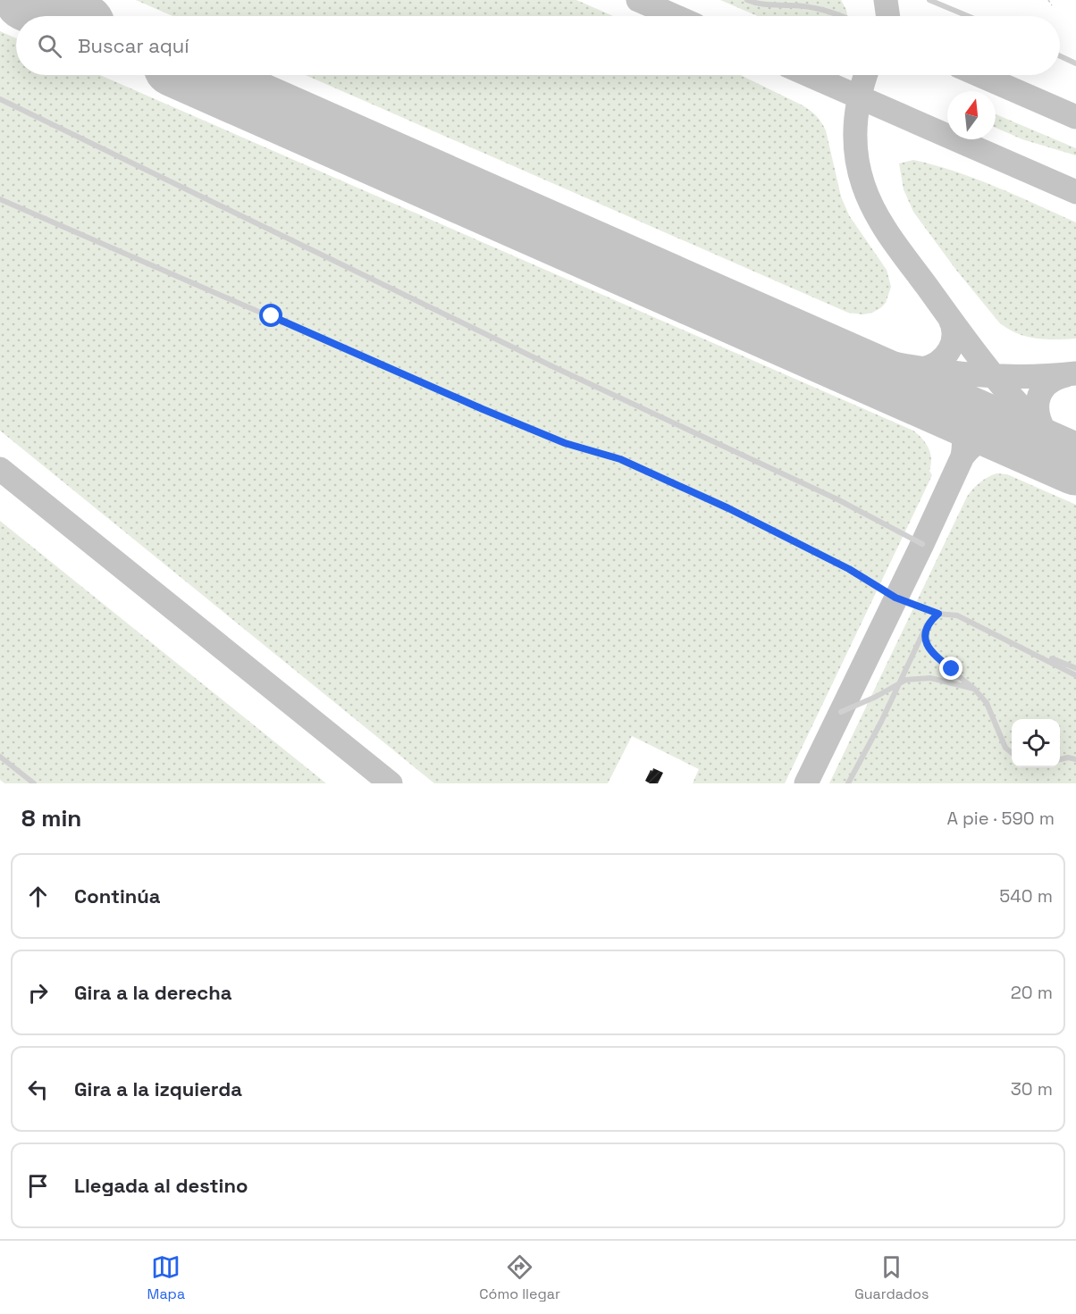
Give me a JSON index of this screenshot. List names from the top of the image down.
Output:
{
  "north": "top",
  "page": {
    "search": "Buscar aquí",
    "heading": ["8 min", "A pie · 590 m"],
    "list": [
      ["Continúa", "540 m"],
      ["Gira a la derecha", "20 m"],
      ["Gira a la izquierda", "30 m"],
      "Llegada al destino"
    ],
    "nav": ["Mapa", "Cómo llegar", "Guardados"]
  }
}
